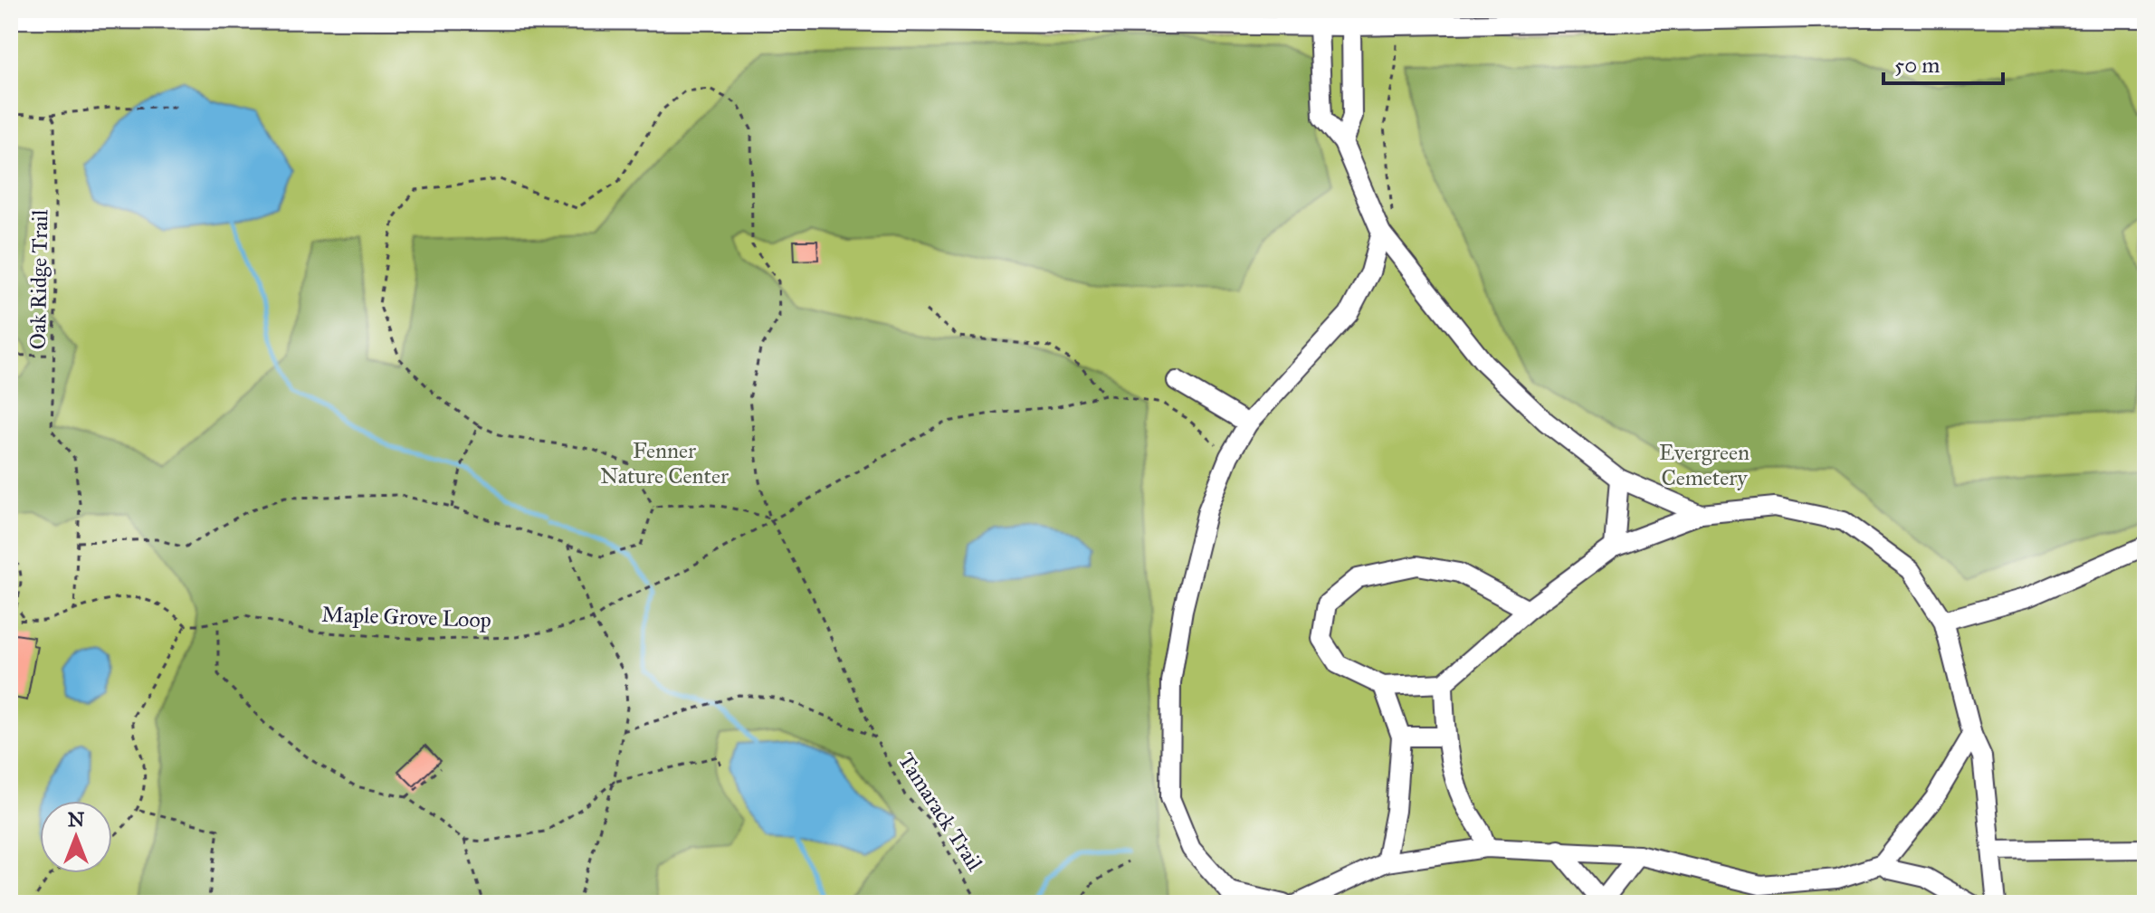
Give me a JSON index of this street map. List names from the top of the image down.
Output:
{
  "streets": {
    "path": ["Oak Ridge Trail", "Maple Grove Loop", "Tamarack Trail"]
  },
  "parks": ["Fenner Nature Center", "Evergreen Cemetery"],
  "scale_bar": "50 m",
  "north": "top"
}
